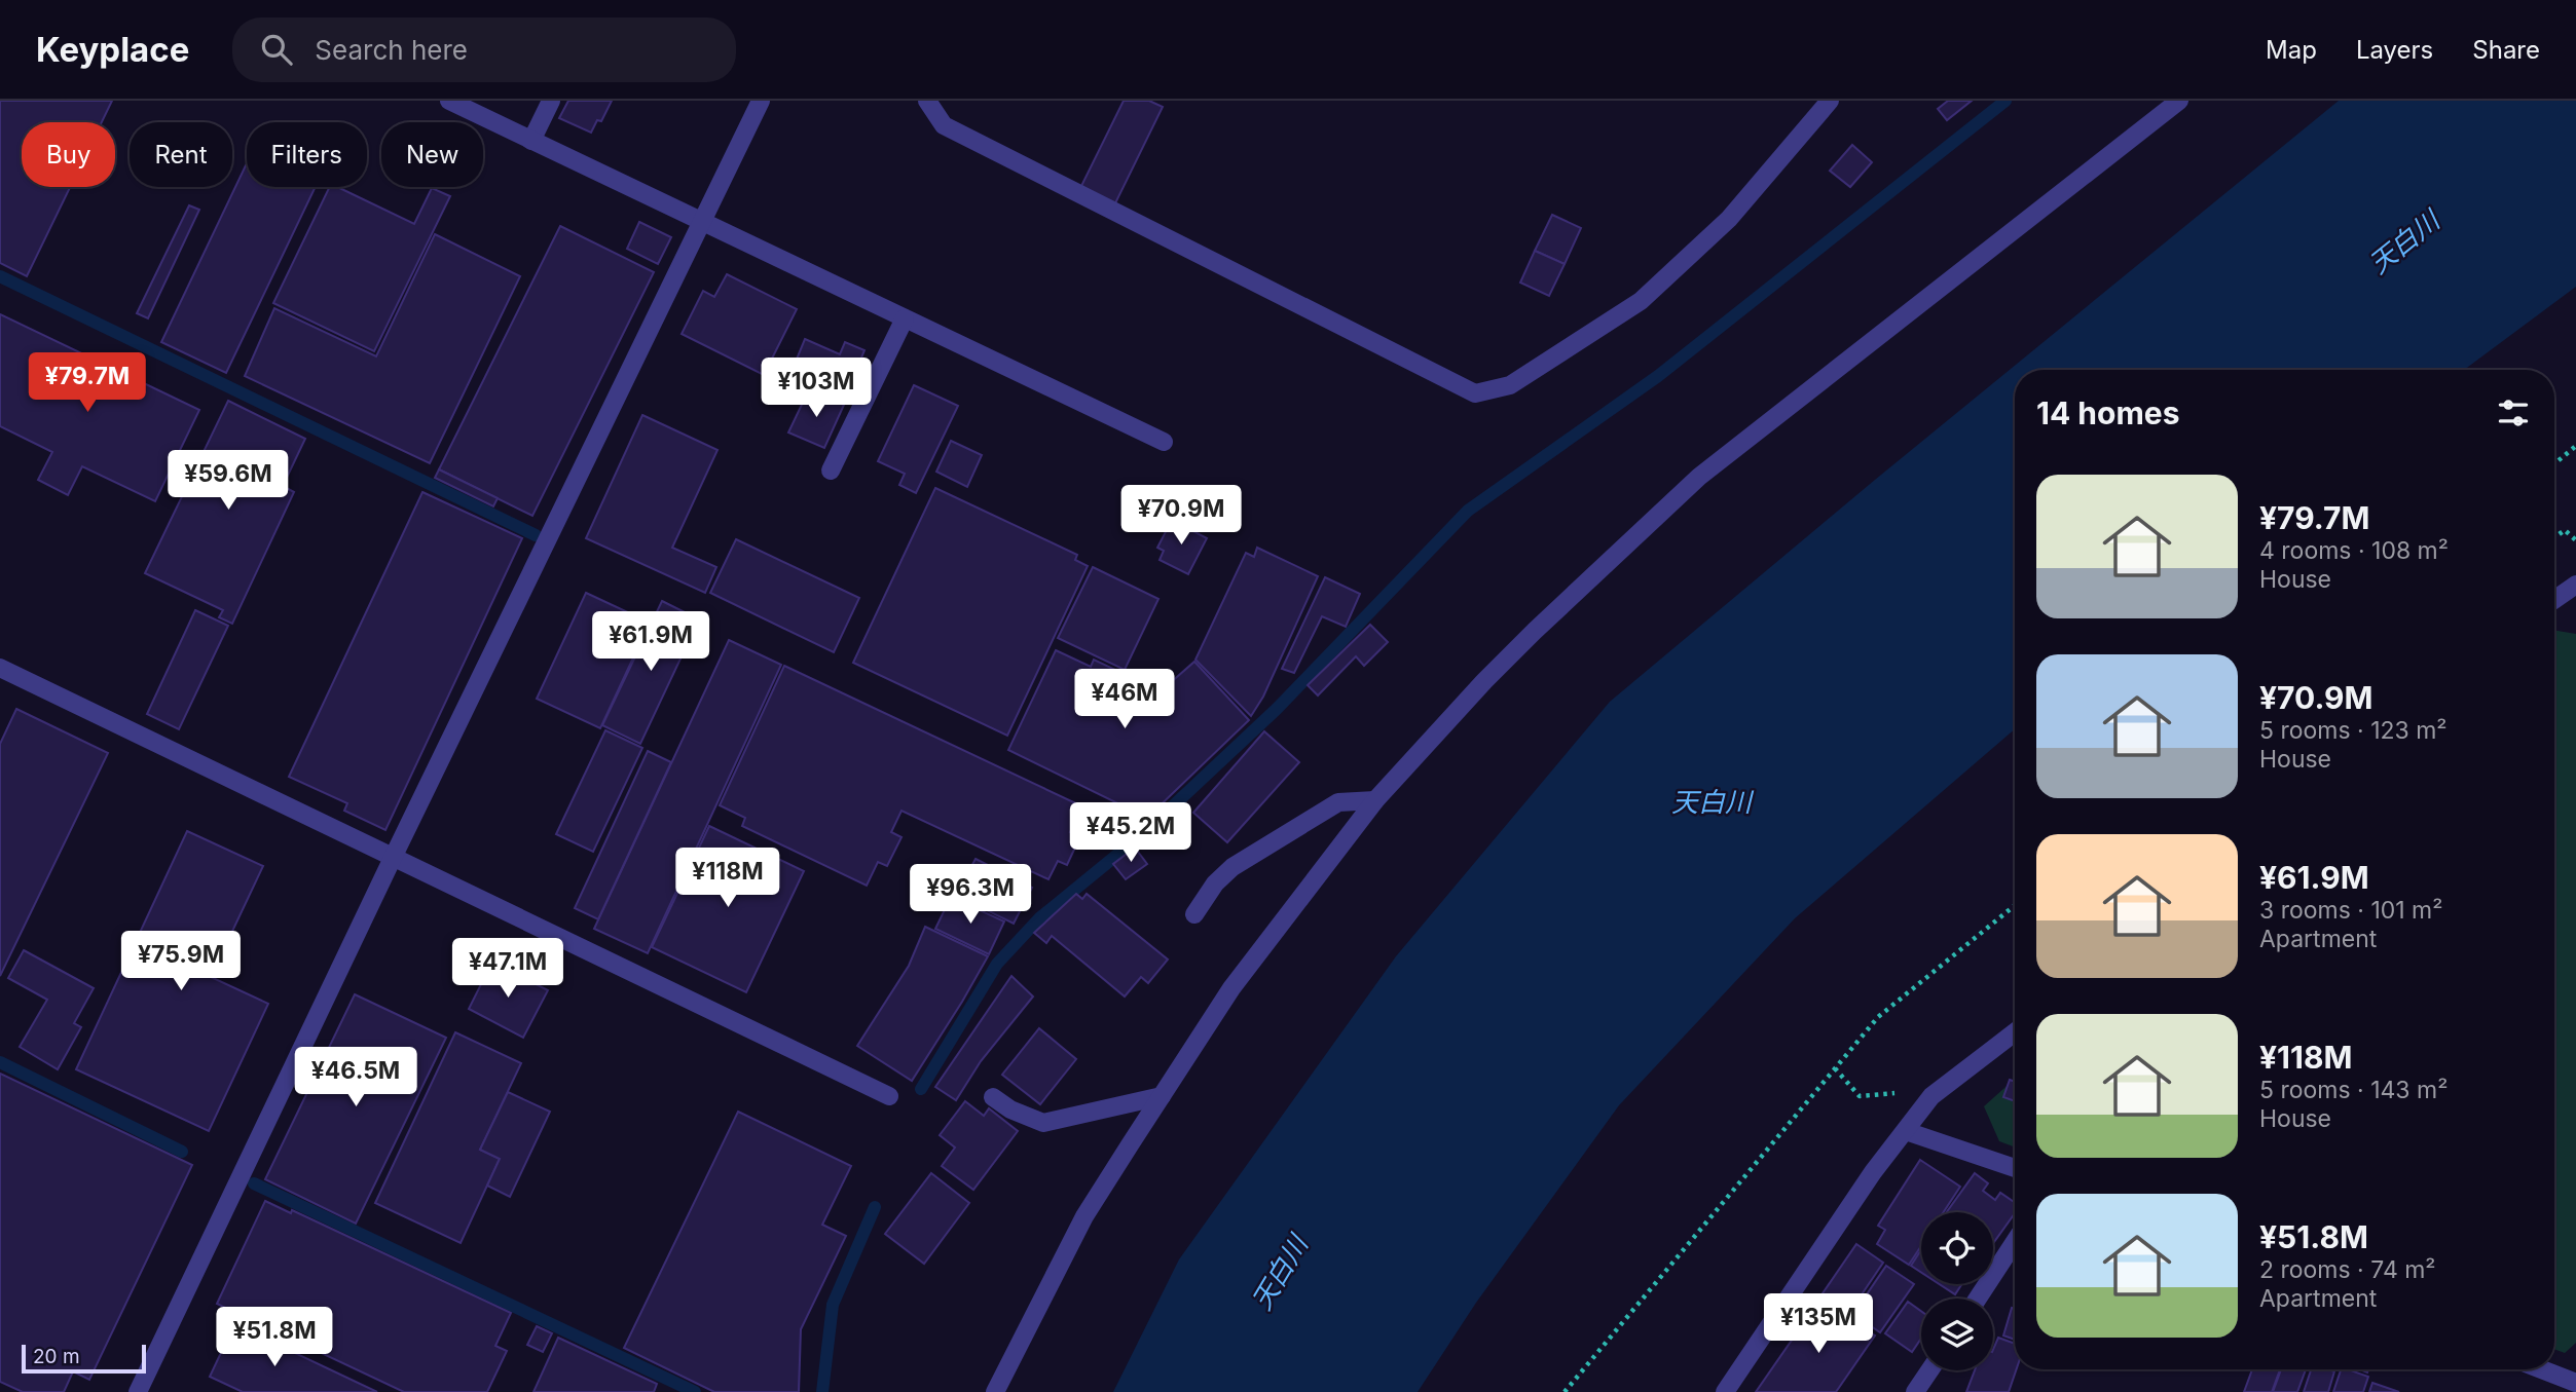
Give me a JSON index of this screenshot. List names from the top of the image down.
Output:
{
  "water": ["天白川"],
  "scale_bar": "20 m",
  "page": {
    "header": "Keyplace",
    "search": "Search here",
    "nav": ["Map", "Layers", "Share"],
    "chip": [
      "Buy",
      "Rent",
      "Filters",
      "New"
    ],
    "price": [
      "¥79.7M",
      "¥103M",
      "¥59.6M",
      "¥70.9M",
      "¥61.9M",
      "¥46M",
      "¥45.2M",
      "¥118M",
      "¥96.3M",
      "¥75.9M",
      "¥47.1M",
      "¥46.5M",
      "¥135M",
      "¥51.8M"
    ],
    "heading": "14 homes",
    "list": [
      {
        "name": "¥79.7M",
        "note": "4 rooms · 108 m² · House"
      },
      {
        "name": "¥70.9M",
        "note": "5 rooms · 123 m² · House"
      },
      {
        "name": "¥61.9M",
        "note": "3 rooms · 101 m² · Apartment"
      },
      {
        "name": "¥118M",
        "note": "5 rooms · 143 m² · House"
      },
      {
        "name": "¥51.8M",
        "note": "2 rooms · 74 m² · Apartment"
      }
    ],
    "scale": "20 m"
  }
}
